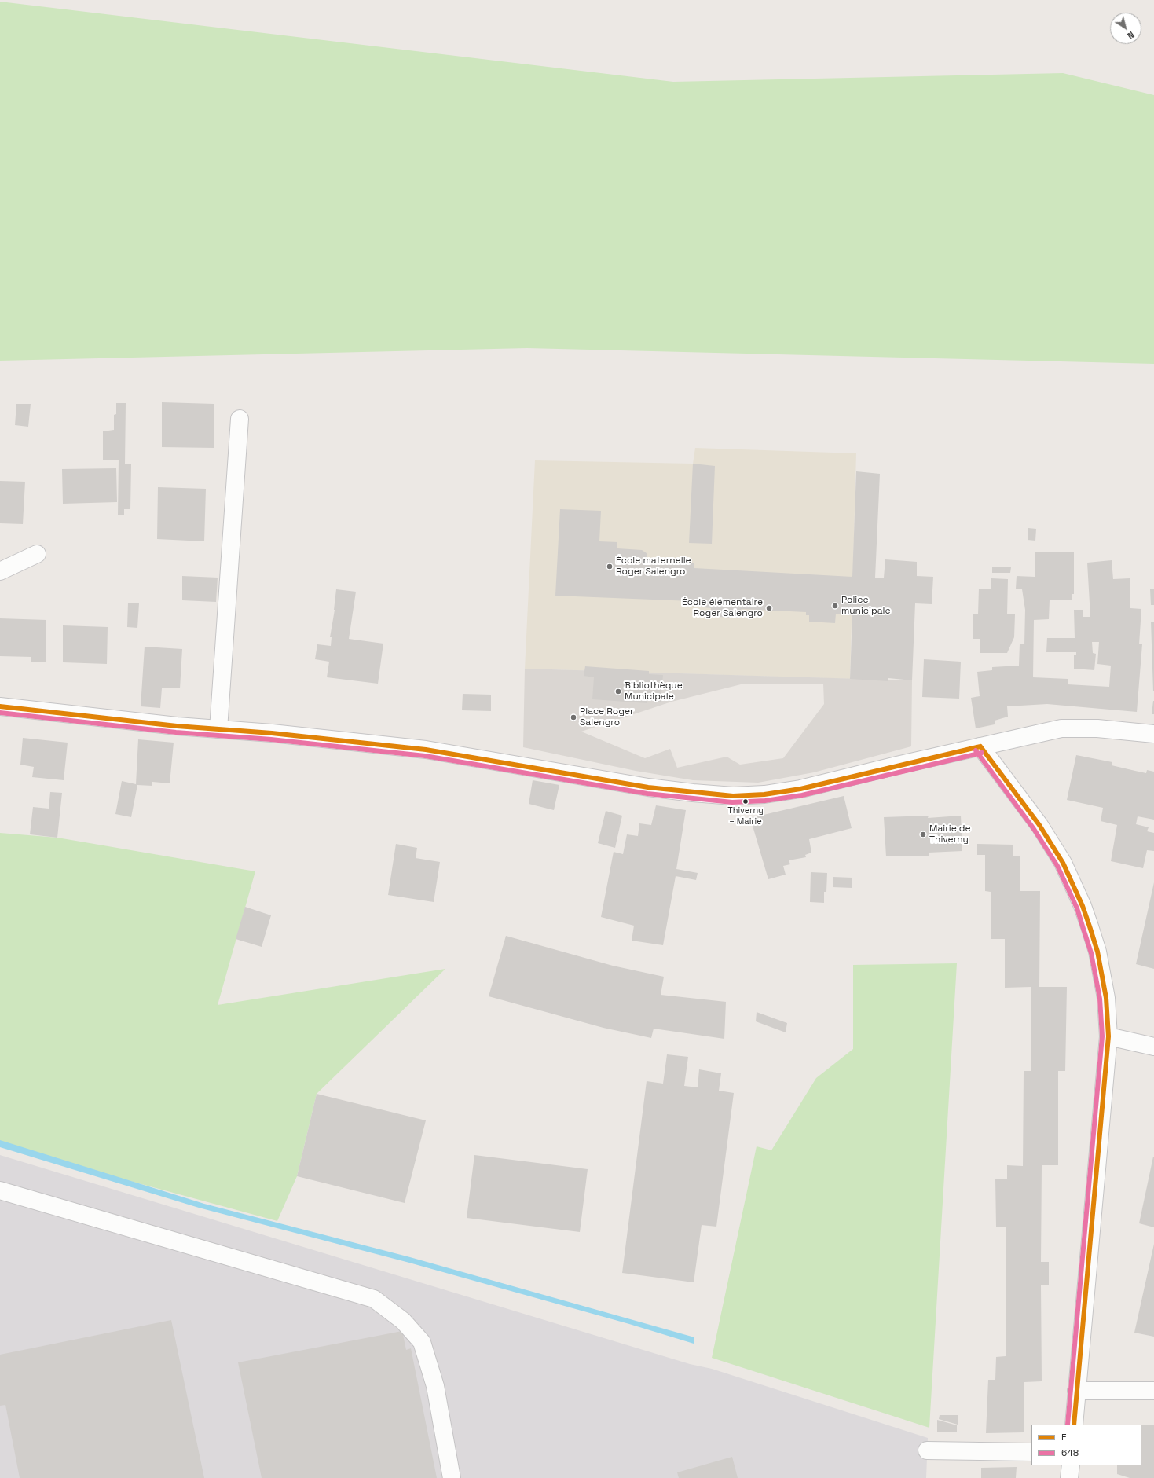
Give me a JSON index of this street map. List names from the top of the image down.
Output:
{
  "places": [
    "École maternelle Roger Salengro",
    "Police municipale",
    "École élémentaire Roger Salengro",
    "Bibliothèque Municipale",
    "Place Roger Salengro",
    "Thiverny – Mairie",
    "Mairie de Thiverny"
  ],
  "lines": ["transit line F", "transit line 648"],
  "legend": ["F", "648"],
  "north": "bottom right"
}
